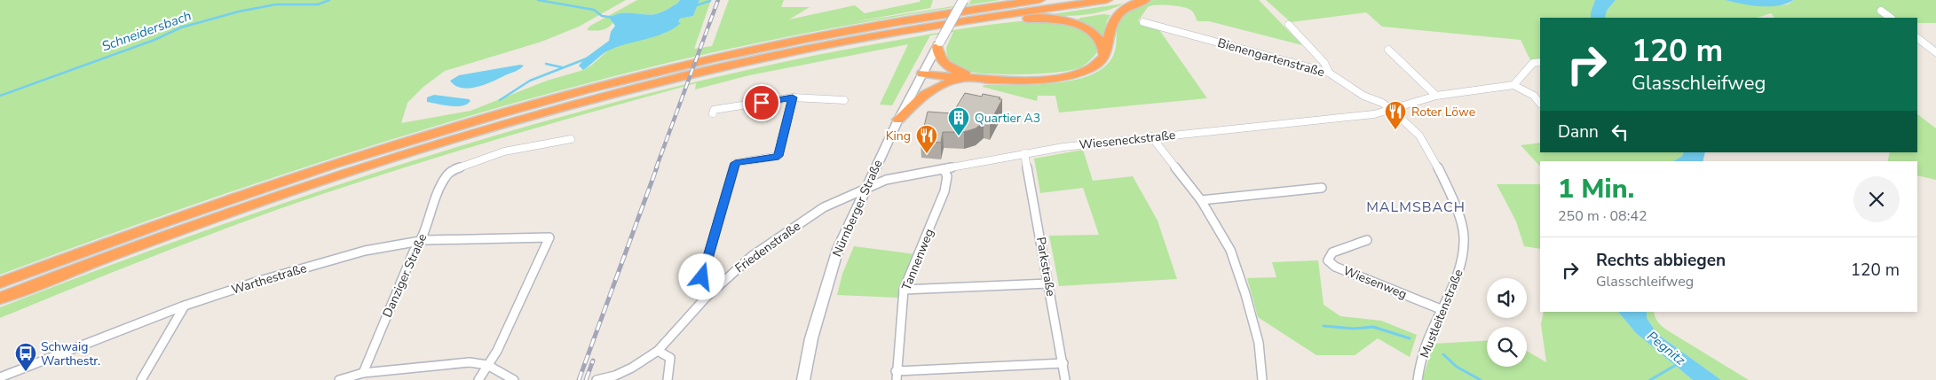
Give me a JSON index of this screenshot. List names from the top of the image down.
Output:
{
  "streets": {
    "main road": ["Nürnberger Straße"],
    "street": [
      "Bienengartenstraße",
      "Wieseneckstraße",
      "Friedenstraße",
      "Tannenweg",
      "Parkstraße",
      "Danziger Straße",
      "Warthestraße",
      "Wiesenweg",
      "Mustleitenstraße"
    ]
  },
  "crossings": [
    ["Bienengartenstraße", "Wieseneckstraße"],
    ["Bienengartenstraße", "Mustleitenstraße"],
    ["Wieseneckstraße", "Nürnberger Straße"],
    ["Wieseneckstraße", "Friedenstraße"],
    ["Wieseneckstraße", "Tannenweg"],
    ["Wieseneckstraße", "Parkstraße"],
    ["Wieseneckstraße", "Mustleitenstraße"],
    ["Nürnberger Straße", "Friedenstraße"],
    ["Danziger Straße", "Warthestraße"],
    ["Wiesenweg", "Mustleitenstraße"]
  ],
  "districts": ["MALMSBACH"],
  "water": ["Schneidersbach", "Pegnitz"],
  "places": {
    "restaurant": ["Roter Löwe", "King"],
    "building": ["Quartier A3"],
    "bus stop": ["Schwaig Warthestr."]
  },
  "page": {
    "turn": ["120 m", "Glasschleifweg"],
    "then": "Dann",
    "heading": ["1 Min.", "250 m · 08:42"],
    "list": [
      {
        "name": "Rechts abbiegen",
        "note": "Glasschleifweg",
        "value": "120 m"
      }
    ]
  }
}
